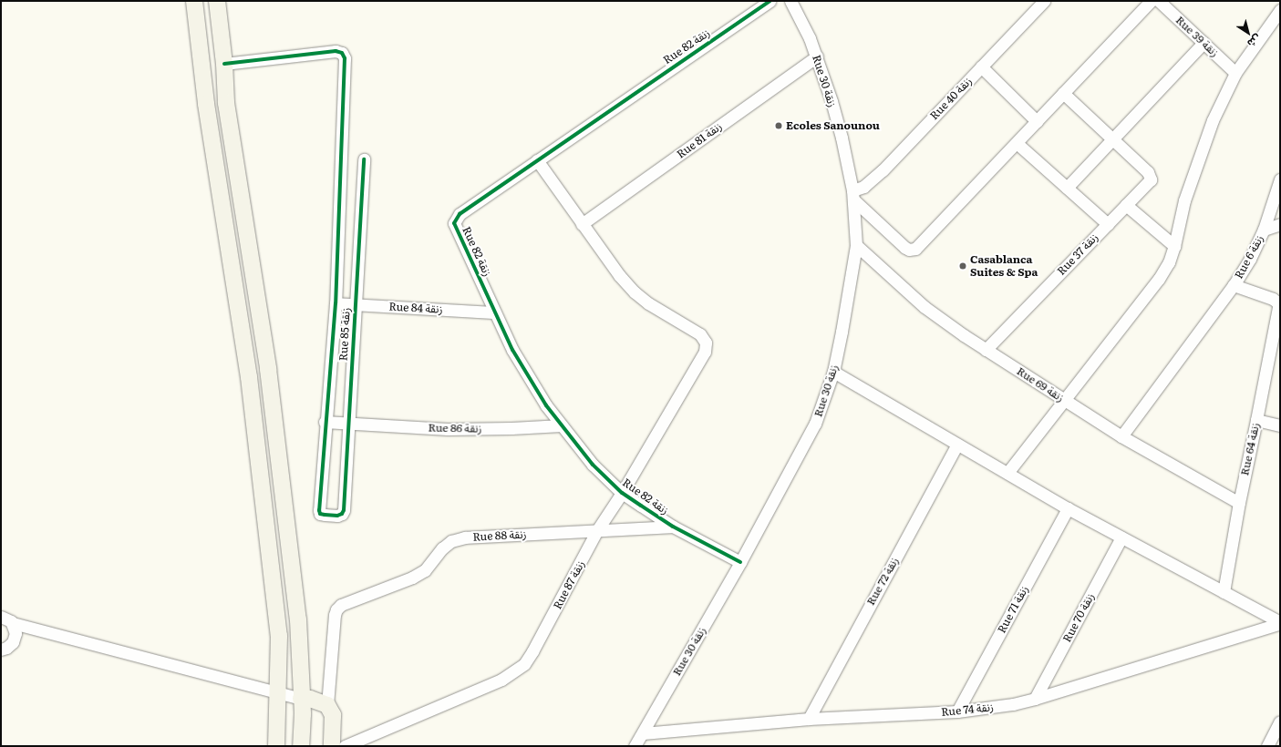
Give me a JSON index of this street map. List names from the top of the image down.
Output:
{
  "streets": {
    "street": [
      "Rue 39 زنقة",
      "Rue 82 زنقة",
      "Rue 30 زنقة",
      "Rue 40 زنقة",
      "Rue 81 زنقة",
      "Rue 37 زنقة",
      "Rue 6 زنقة",
      "Rue 84 زنقة",
      "Rue 85 زنقة",
      "Rue 69 زنقة",
      "Rue 86 زنقة",
      "Rue 64 زنقة",
      "Rue 88 زنقة",
      "Rue 72 زنقة",
      "Rue 87 زنقة",
      "Rue 71 زنقة",
      "Rue 70 زنقة",
      "Rue 74 زنقة"
    ]
  },
  "crossings": [
    ["Rue 82 زنقة", "Rue 30 زنقة"],
    ["Rue 82 زنقة", "Rue 84 زنقة"],
    ["Rue 82 زنقة", "Rue 86 زنقة"],
    ["Rue 82 زنقة", "Rue 88 زنقة"],
    ["Rue 82 زنقة", "Rue 87 زنقة"],
    ["Rue 30 زنقة", "Rue 40 زنقة"],
    ["Rue 30 زنقة", "Rue 81 زنقة"],
    ["Rue 30 زنقة", "Rue 69 زنقة"],
    ["Rue 30 زنقة", "Rue 74 زنقة"],
    ["Rue 81 زنقة", "Rue 87 زنقة"],
    ["Rue 37 زنقة", "Rue 69 زنقة"],
    ["Rue 6 زنقة", "Rue 64 زنقة"],
    ["Rue 84 زنقة", "Rue 85 زنقة"],
    ["Rue 85 زنقة", "Rue 86 زنقة"],
    ["Rue 69 زنقة", "Rue 64 زنقة"],
    ["Rue 88 زنقة", "Rue 87 زنقة"],
    ["Rue 72 زنقة", "Rue 74 زنقة"],
    ["Rue 71 زنقة", "Rue 74 زنقة"],
    ["Rue 70 زنقة", "Rue 74 زنقة"]
  ],
  "places": ["Ecoles Sanounou", "Casablanca Suites & Spa"],
  "north": "bottom right"
}
